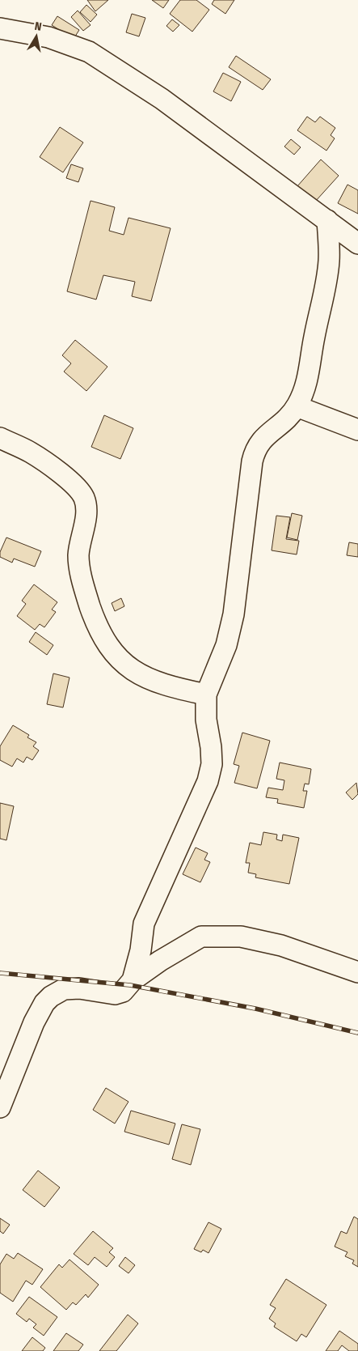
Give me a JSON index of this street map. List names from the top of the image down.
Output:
{
  "north": "top"
}
